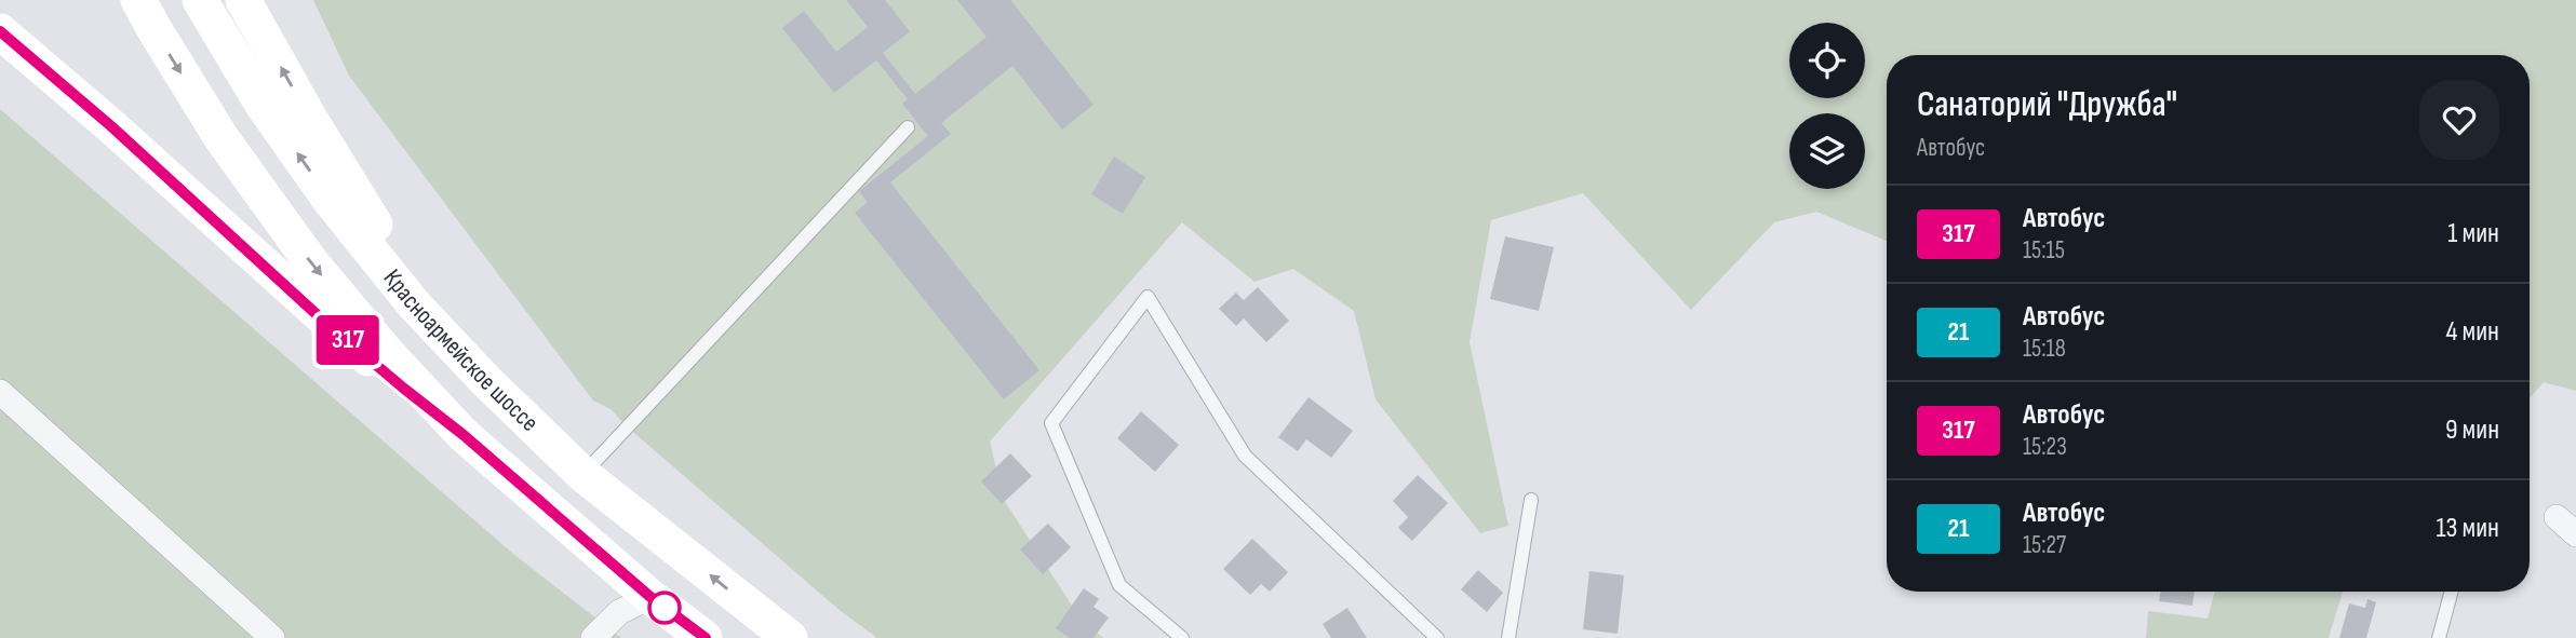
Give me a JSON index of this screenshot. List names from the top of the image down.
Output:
{
  "streets": {
    "main road": ["Красноармейское шоссе"]
  },
  "lines": ["bus line 317"],
  "page": {
    "on_map": "317",
    "heading": ["Санаторий \"Дружба\"", "Автобус"],
    "list": [
      {
        "mark": "317",
        "name": "Автобус",
        "note": "15:15",
        "value": "1 мин"
      },
      {
        "mark": "21",
        "name": "Автобус",
        "note": "15:18",
        "value": "4 мин"
      },
      {
        "mark": "317",
        "name": "Автобус",
        "note": "15:23",
        "value": "9 мин"
      },
      {
        "mark": "21",
        "name": "Автобус",
        "note": "15:27",
        "value": "13 мин"
      }
    ]
  }
}
